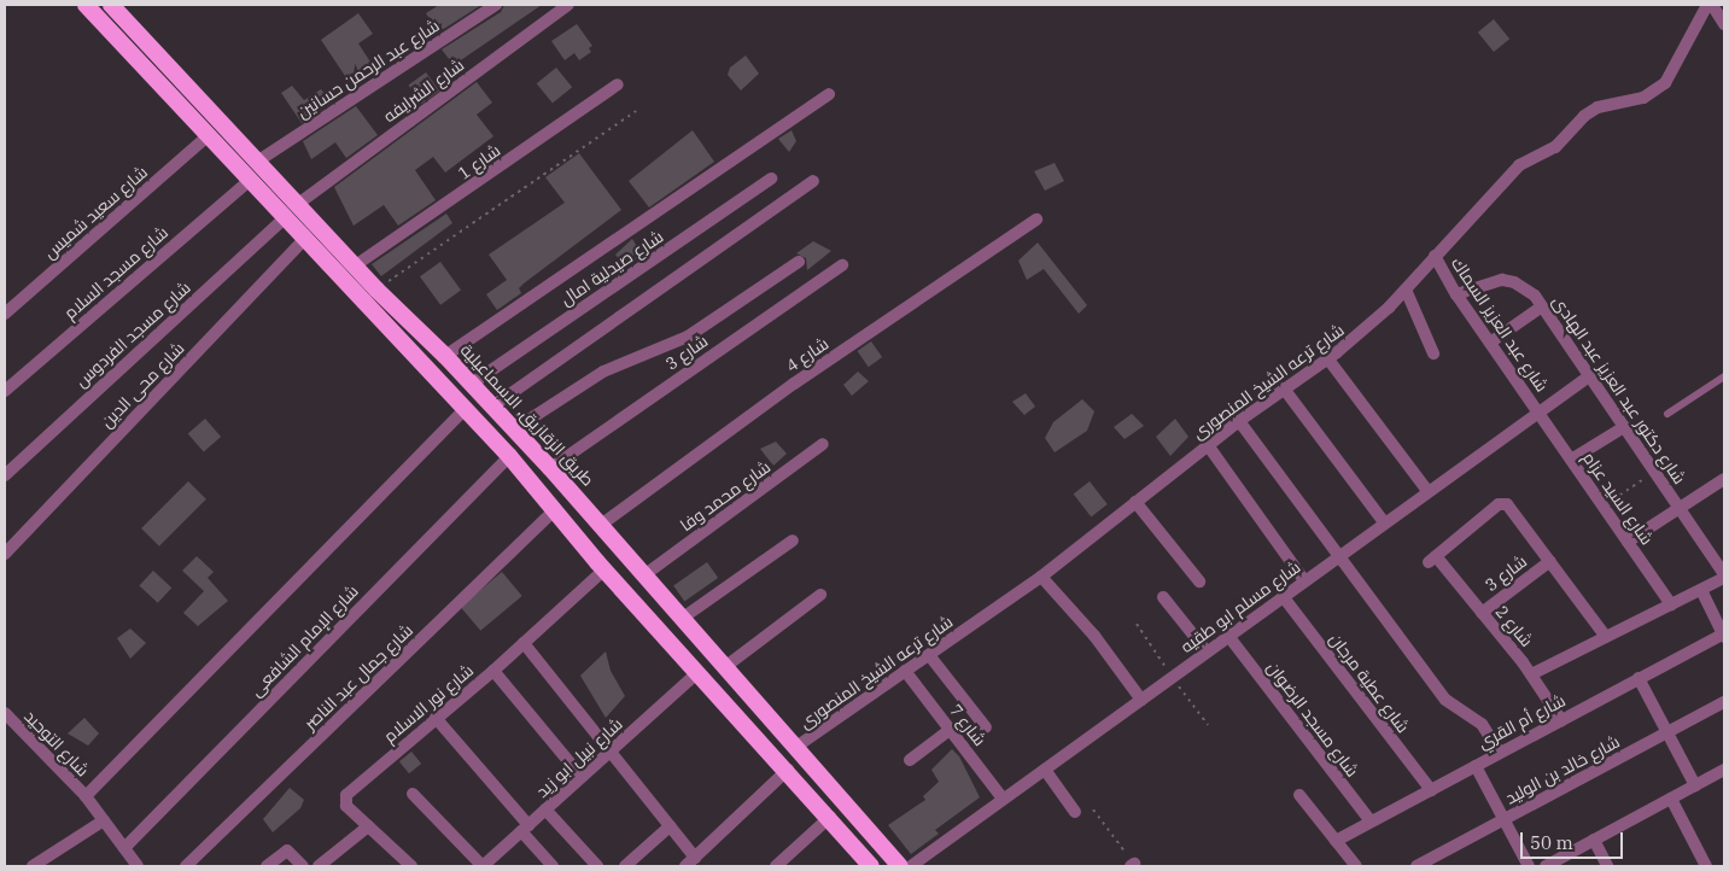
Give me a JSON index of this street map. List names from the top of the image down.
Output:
{
  "streets": {
    "highway": ["طريق الزقازيق, الاسماعيلية"],
    "street": [
      "شارع عبد الرحمن حسانين",
      "شارع الشرايفه",
      "شارع 1",
      "شارع سعيد شميس",
      "شارع صيدلية امال",
      "شارع مسجد السلام",
      "شارع عبد العزيز السماك",
      "شارع مسجد الفردوس",
      "شارع 3",
      "شارع 4",
      "شارع ترعه الشيخ المنصورى",
      "شارع محى الدين",
      "شارع دكتور عبد العزيز عبد الهادى",
      "شارع محمد وفا",
      "شارع السيد عزام",
      "شارع مسلم ابو طقيه",
      "شارع 2",
      "شارع الإمام الشافعى",
      "شارع جمال عبد الناصر",
      "شارع عطية مرجان",
      "شارع نور الاسلام",
      "شارع مسجد الرضوان",
      "شارع أم القري",
      "شارع 7",
      "شارع التوحيد",
      "شارع نبيل ابو زيد",
      "شارع خالد بن الوليد"
    ]
  },
  "crossings": [
    ["شارع عبد الرحمن حسانين", "طريق الزقازيق, الاسماعيلية"],
    ["شارع الشرايفه", "طريق الزقازيق, الاسماعيلية"],
    ["شارع 1", "طريق الزقازيق, الاسماعيلية"],
    ["شارع صيدلية امال", "طريق الزقازيق, الاسماعيلية"],
    ["شارع عبد العزيز السماك", "شارع ترعه الشيخ المنصورى"],
    ["شارع عبد العزيز السماك", "شارع دكتور عبد العزيز عبد الهادى"],
    ["شارع عبد العزيز السماك", "شارع السيد عزام"],
    ["شارع عبد العزيز السماك", "شارع مسلم ابو طقيه"],
    ["شارع 3", "طريق الزقازيق, الاسماعيلية"],
    ["شارع 3", "شارع 2"],
    ["شارع 4", "طريق الزقازيق, الاسماعيلية"],
    ["شارع ترعه الشيخ المنصورى", "طريق الزقازيق, الاسماعيلية"],
    ["شارع ترعه الشيخ المنصورى", "شارع 7"],
    ["شارع دكتور عبد العزيز عبد الهادى", "شارع مسلم ابو طقيه"],
    ["طريق الزقازيق, الاسماعيلية", "شارع محمد وفا"],
    ["شارع السيد عزام", "شارع مسلم ابو طقيه"],
    ["شارع مسلم ابو طقيه", "شارع عطية مرجان"],
    ["شارع مسلم ابو طقيه", "شارع مسجد الرضوان"],
    ["شارع مسلم ابو طقيه", "شارع 7"],
    ["شارع 2", "شارع أم القري"],
    ["شارع الإمام الشافعى", "شارع التوحيد"],
    ["شارع عطية مرجان", "شارع أم القري"],
    ["شارع مسجد الرضوان", "شارع أم القري"]
  ],
  "scale_bar": "50 m"
}
